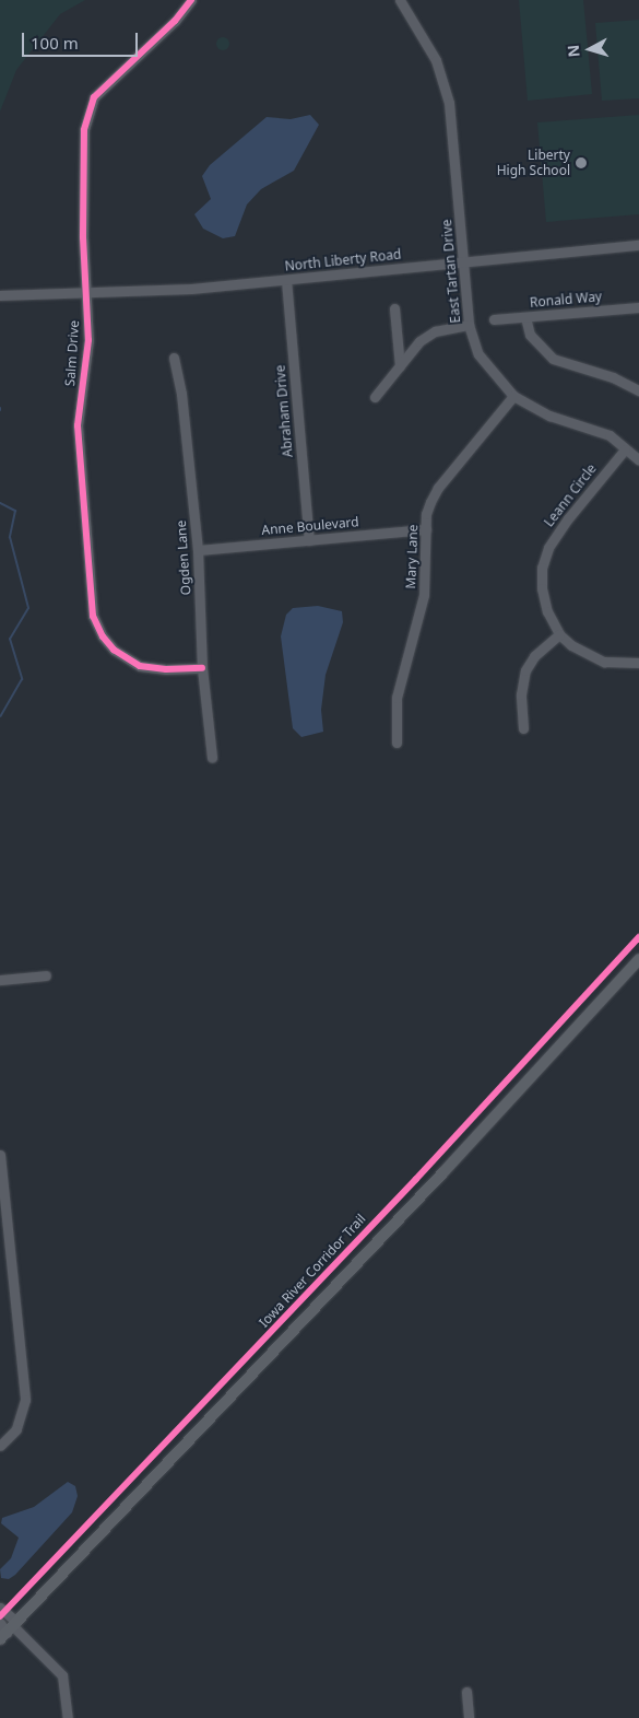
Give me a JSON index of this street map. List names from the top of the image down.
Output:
{
  "streets": {
    "street": [
      "North Liberty Road",
      "East Tartan Drive",
      "Ronald Way",
      "Salm Drive",
      "Abraham Drive",
      "Leann Circle",
      "Anne Boulevard",
      "Mary Lane",
      "Ogden Lane"
    ],
    "cycle path": ["Iowa River Corridor Trail"]
  },
  "crossings": [
    ["North Liberty Road", "East Tartan Drive"],
    ["North Liberty Road", "Salm Drive"],
    ["North Liberty Road", "Abraham Drive"],
    ["East Tartan Drive", "Leann Circle"],
    ["East Tartan Drive", "Mary Lane"],
    ["Salm Drive", "Ogden Lane"],
    ["Abraham Drive", "Anne Boulevard"],
    ["Anne Boulevard", "Mary Lane"],
    ["Anne Boulevard", "Ogden Lane"]
  ],
  "places": ["Liberty High School"],
  "scale_bar": "100 m",
  "north": "left"
}
